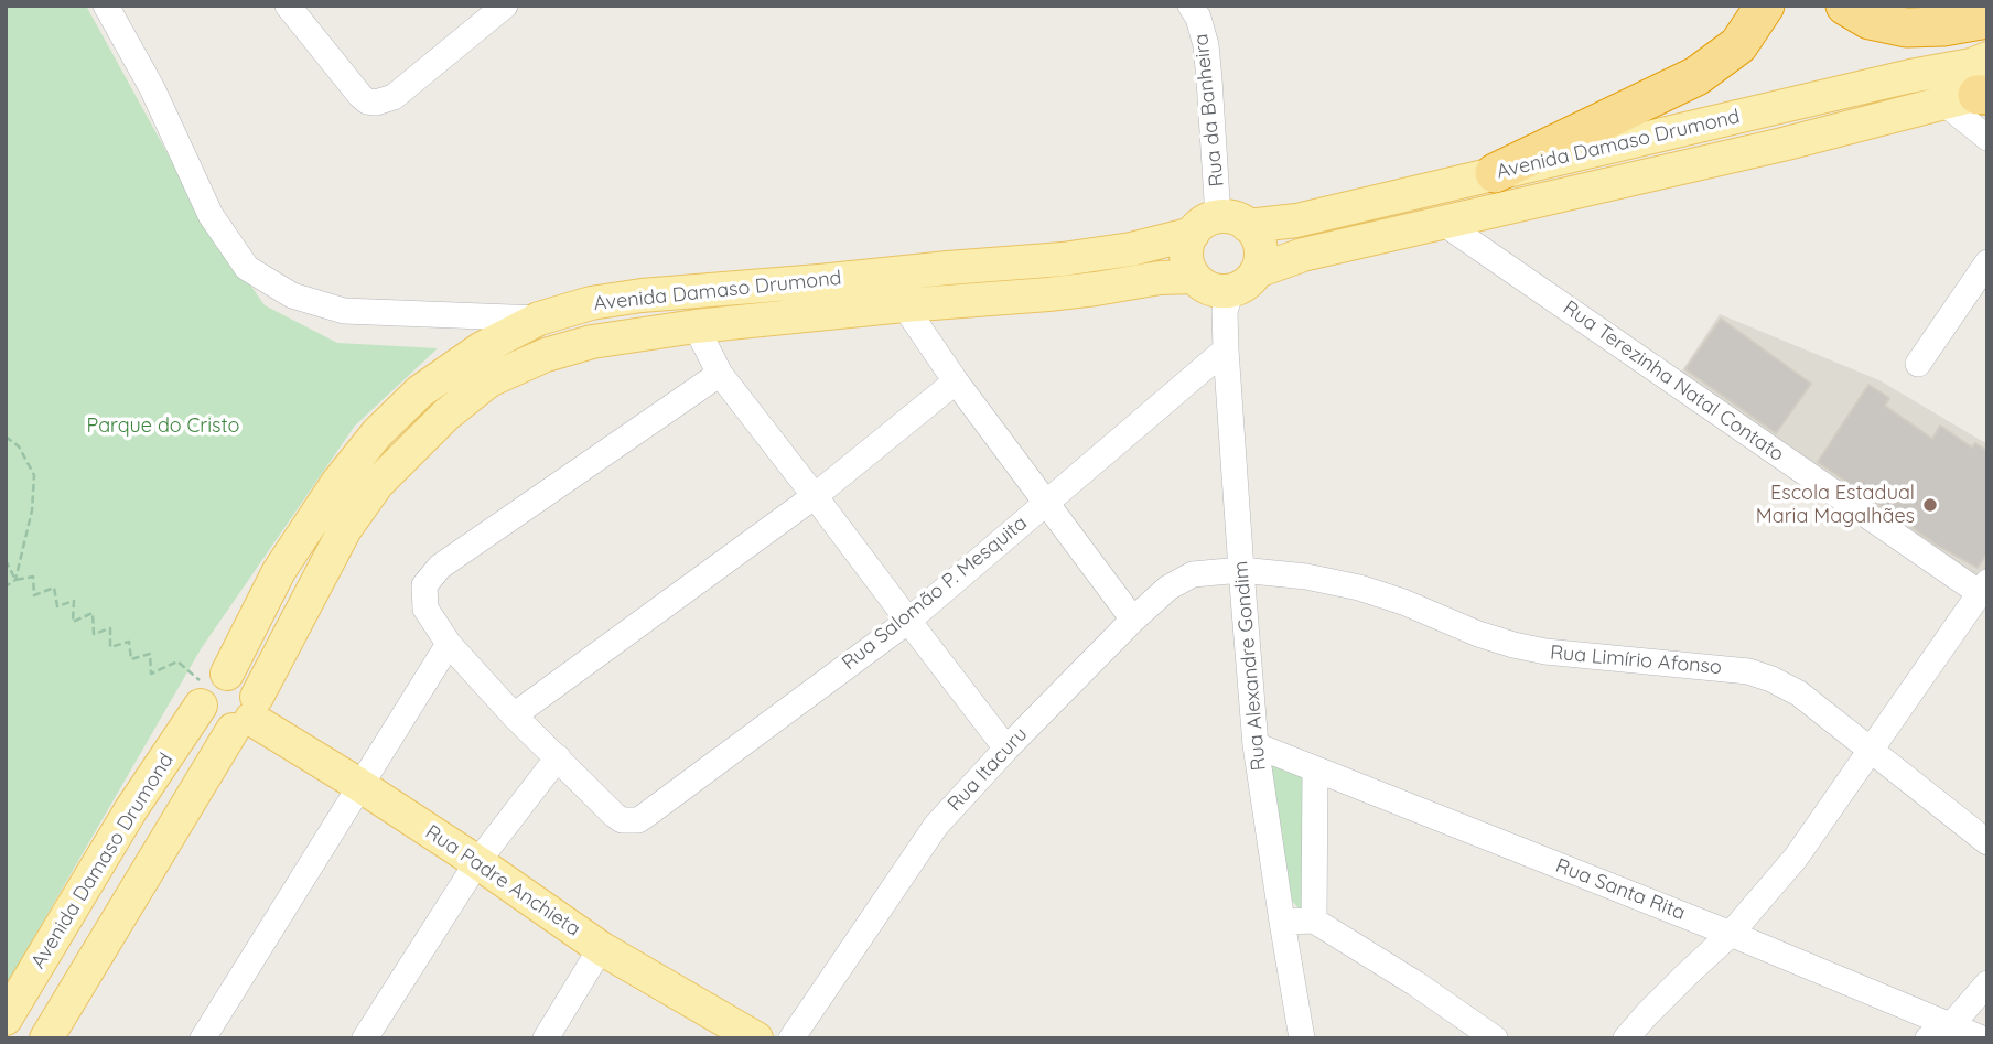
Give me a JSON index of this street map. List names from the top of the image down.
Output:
{
  "streets": {
    "main road": ["Avenida Damaso Drumond", "Rua Padre Anchieta"],
    "street": [
      "Rua da Banheira",
      "Rua Terezinha Natal Contato",
      "Rua Salomão P. Mesquita",
      "Rua Limírio Afonso",
      "Rua Alexandre Gondim",
      "Rua Itacuru",
      "Rua Santa Rita"
    ]
  },
  "crossings": [
    ["Rua da Banheira", "Avenida Damaso Drumond"],
    ["Rua da Banheira", "Rua Alexandre Gondim"],
    ["Avenida Damaso Drumond", "Rua Terezinha Natal Contato"],
    ["Avenida Damaso Drumond", "Rua Alexandre Gondim"],
    ["Avenida Damaso Drumond", "Rua Padre Anchieta"],
    ["Rua Salomão P. Mesquita", "Rua Alexandre Gondim"],
    ["Rua Limírio Afonso", "Rua Alexandre Gondim"],
    ["Rua Limírio Afonso", "Rua Itacuru"],
    ["Rua Alexandre Gondim", "Rua Itacuru"],
    ["Rua Alexandre Gondim", "Rua Santa Rita"]
  ],
  "parks": ["Parque do Cristo"],
  "places": ["Escola Estadual Maria Magalhães"]
}
